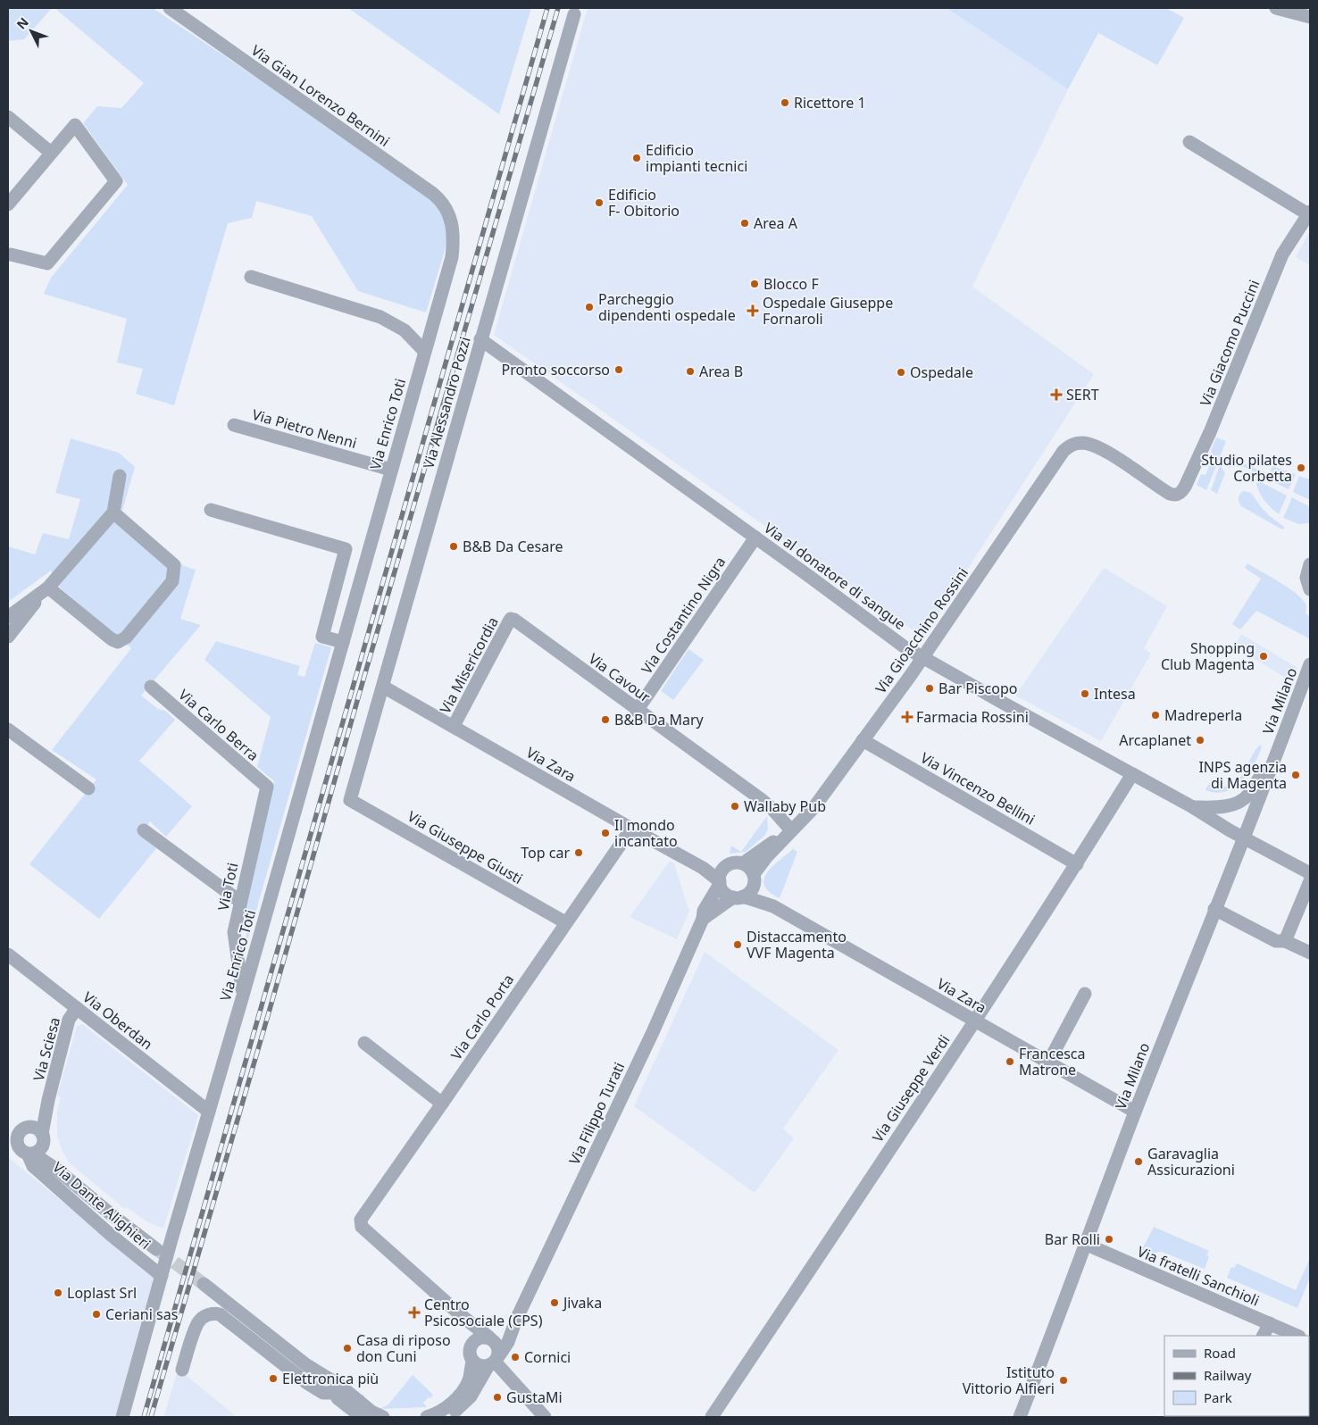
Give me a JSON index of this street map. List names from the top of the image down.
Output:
{
  "streets": {
    "street": [
      "Via Gian Lorenzo Bernini",
      "Via Giacomo Puccini",
      "Via Alessandro Pozzi",
      "Via Enrico Toti",
      "Via Pietro Nenni",
      "Via al donatore di sangue",
      "Via Costantino Nigra",
      "Via Gioacchino Rossini",
      "Via Misericordia",
      "Via Cavour",
      "Via Milano",
      "Via Carlo Berra",
      "Via Zara",
      "Via Vincenzo Bellini",
      "Via Giuseppe Giusti",
      "Via Toti",
      "Via Carlo Porta",
      "Via Oberdan",
      "Via Sciesa",
      "Via Giuseppe Verdi",
      "Via Filippo Turati",
      "Via Dante Alighieri",
      "Via fratelli Sanchioli"
    ]
  },
  "crossings": [
    ["Via Gian Lorenzo Bernini", "Via Enrico Toti"],
    ["Via Giacomo Puccini", "Via Gioacchino Rossini"],
    ["Via Alessandro Pozzi", "Via al donatore di sangue"],
    ["Via Alessandro Pozzi", "Via Zara"],
    ["Via Alessandro Pozzi", "Via Giuseppe Giusti"],
    ["Via Enrico Toti", "Via Pietro Nenni"],
    ["Via Enrico Toti", "Via Toti"],
    ["Via Enrico Toti", "Via Oberdan"],
    ["Via Enrico Toti", "Via Dante Alighieri"],
    ["Via al donatore di sangue", "Via Costantino Nigra"],
    ["Via al donatore di sangue", "Via Gioacchino Rossini"],
    ["Via al donatore di sangue", "Via Milano"],
    ["Via al donatore di sangue", "Via Giuseppe Verdi"],
    ["Via Costantino Nigra", "Via Cavour"],
    ["Via Gioacchino Rossini", "Via Cavour"],
    ["Via Gioacchino Rossini", "Via Zara"],
    ["Via Gioacchino Rossini", "Via Vincenzo Bellini"],
    ["Via Gioacchino Rossini", "Via Filippo Turati"],
    ["Via Misericordia", "Via Cavour"],
    ["Via Misericordia", "Via Zara"],
    ["Via Milano", "Via Zara"],
    ["Via Milano", "Via fratelli Sanchioli"],
    ["Via Carlo Berra", "Via Toti"],
    ["Via Zara", "Via Carlo Porta"],
    ["Via Zara", "Via Giuseppe Verdi"],
    ["Via Zara", "Via Filippo Turati"],
    ["Via Vincenzo Bellini", "Via Giuseppe Verdi"],
    ["Via Giuseppe Giusti", "Via Carlo Porta"],
    ["Via Carlo Porta", "Via Filippo Turati"],
    ["Via Oberdan", "Via Sciesa"],
    ["Via Sciesa", "Via Dante Alighieri"]
  ],
  "places": {
    "other": [
      "Ricettore 1",
      "Edificio impianti tecnici",
      "Edificio F- Obitorio",
      "Area A",
      "Blocco F",
      "Parcheggio dipendenti ospedale",
      "Pronto soccorso",
      "Area B",
      "Ospedale",
      "Studio pilates Corbetta",
      "B&B Da Cesare",
      "Shopping Club Magenta",
      "Bar Piscopo",
      "Intesa",
      "Madreperla",
      "B&B Da Mary",
      "Arcaplanet",
      "INPS agenzia di Magenta",
      "Wallaby Pub",
      "Il mondo incantato",
      "Top car",
      "Distaccamento VVF Magenta",
      "Francesca Matrone",
      "Garavaglia Assicurazioni",
      "Bar Rolli",
      "Loplast Srl",
      "Jivaka",
      "Ceriani sas",
      "Casa di riposo don Cuni",
      "Cornici",
      "Elettronica più",
      "Istituto Vittorio Alfieri",
      "GustaMi"
    ],
    "health": [
      "Ospedale Giuseppe Fornaroli",
      "SERT",
      "Farmacia Rossini",
      "Centro Psicosociale (CPS)"
    ]
  },
  "legend": ["Road", "Railway", "Park"],
  "north": "top left"
}
